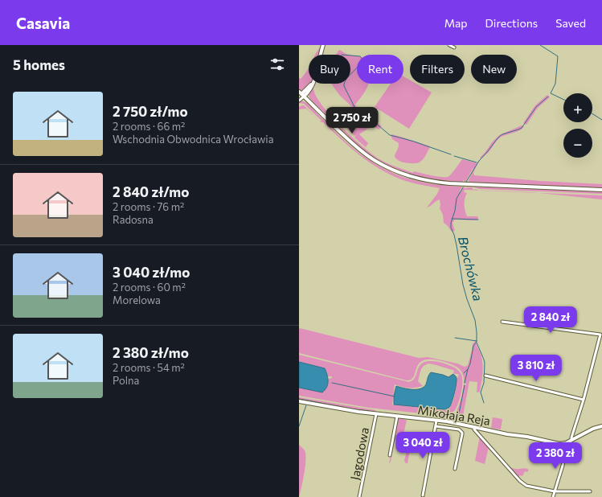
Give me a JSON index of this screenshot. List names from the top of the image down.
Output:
{
  "streets": {
    "street": ["Mikołaja Reja", "Jagodowa"]
  },
  "crossings": [
    ["Mikołaja Reja", "Jagodowa"]
  ],
  "water": ["Brochówka"],
  "page": {
    "header": "Casavia",
    "nav": ["Map", "Directions", "Saved"],
    "heading": "5 homes",
    "chip": [
      "Buy",
      "Rent",
      "Filters",
      "New"
    ],
    "list": [
      {
        "name": "2 750 zł/mo",
        "note": "2 rooms · 66 m² · Wschodnia Obwodnica Wrocławia"
      },
      {
        "name": "2 840 zł/mo",
        "note": "2 rooms · 76 m² · Radosna"
      },
      {
        "name": "3 040 zł/mo",
        "note": "2 rooms · 60 m² · Morelowa"
      },
      {
        "name": "2 380 zł/mo",
        "note": "2 rooms · 54 m² · Polna"
      }
    ],
    "map_buttons": ["+", "−"],
    "price": [
      "2 750 zł",
      "2 840 zł",
      "3 810 zł",
      "3 040 zł",
      "2 380 zł"
    ]
  }
}
